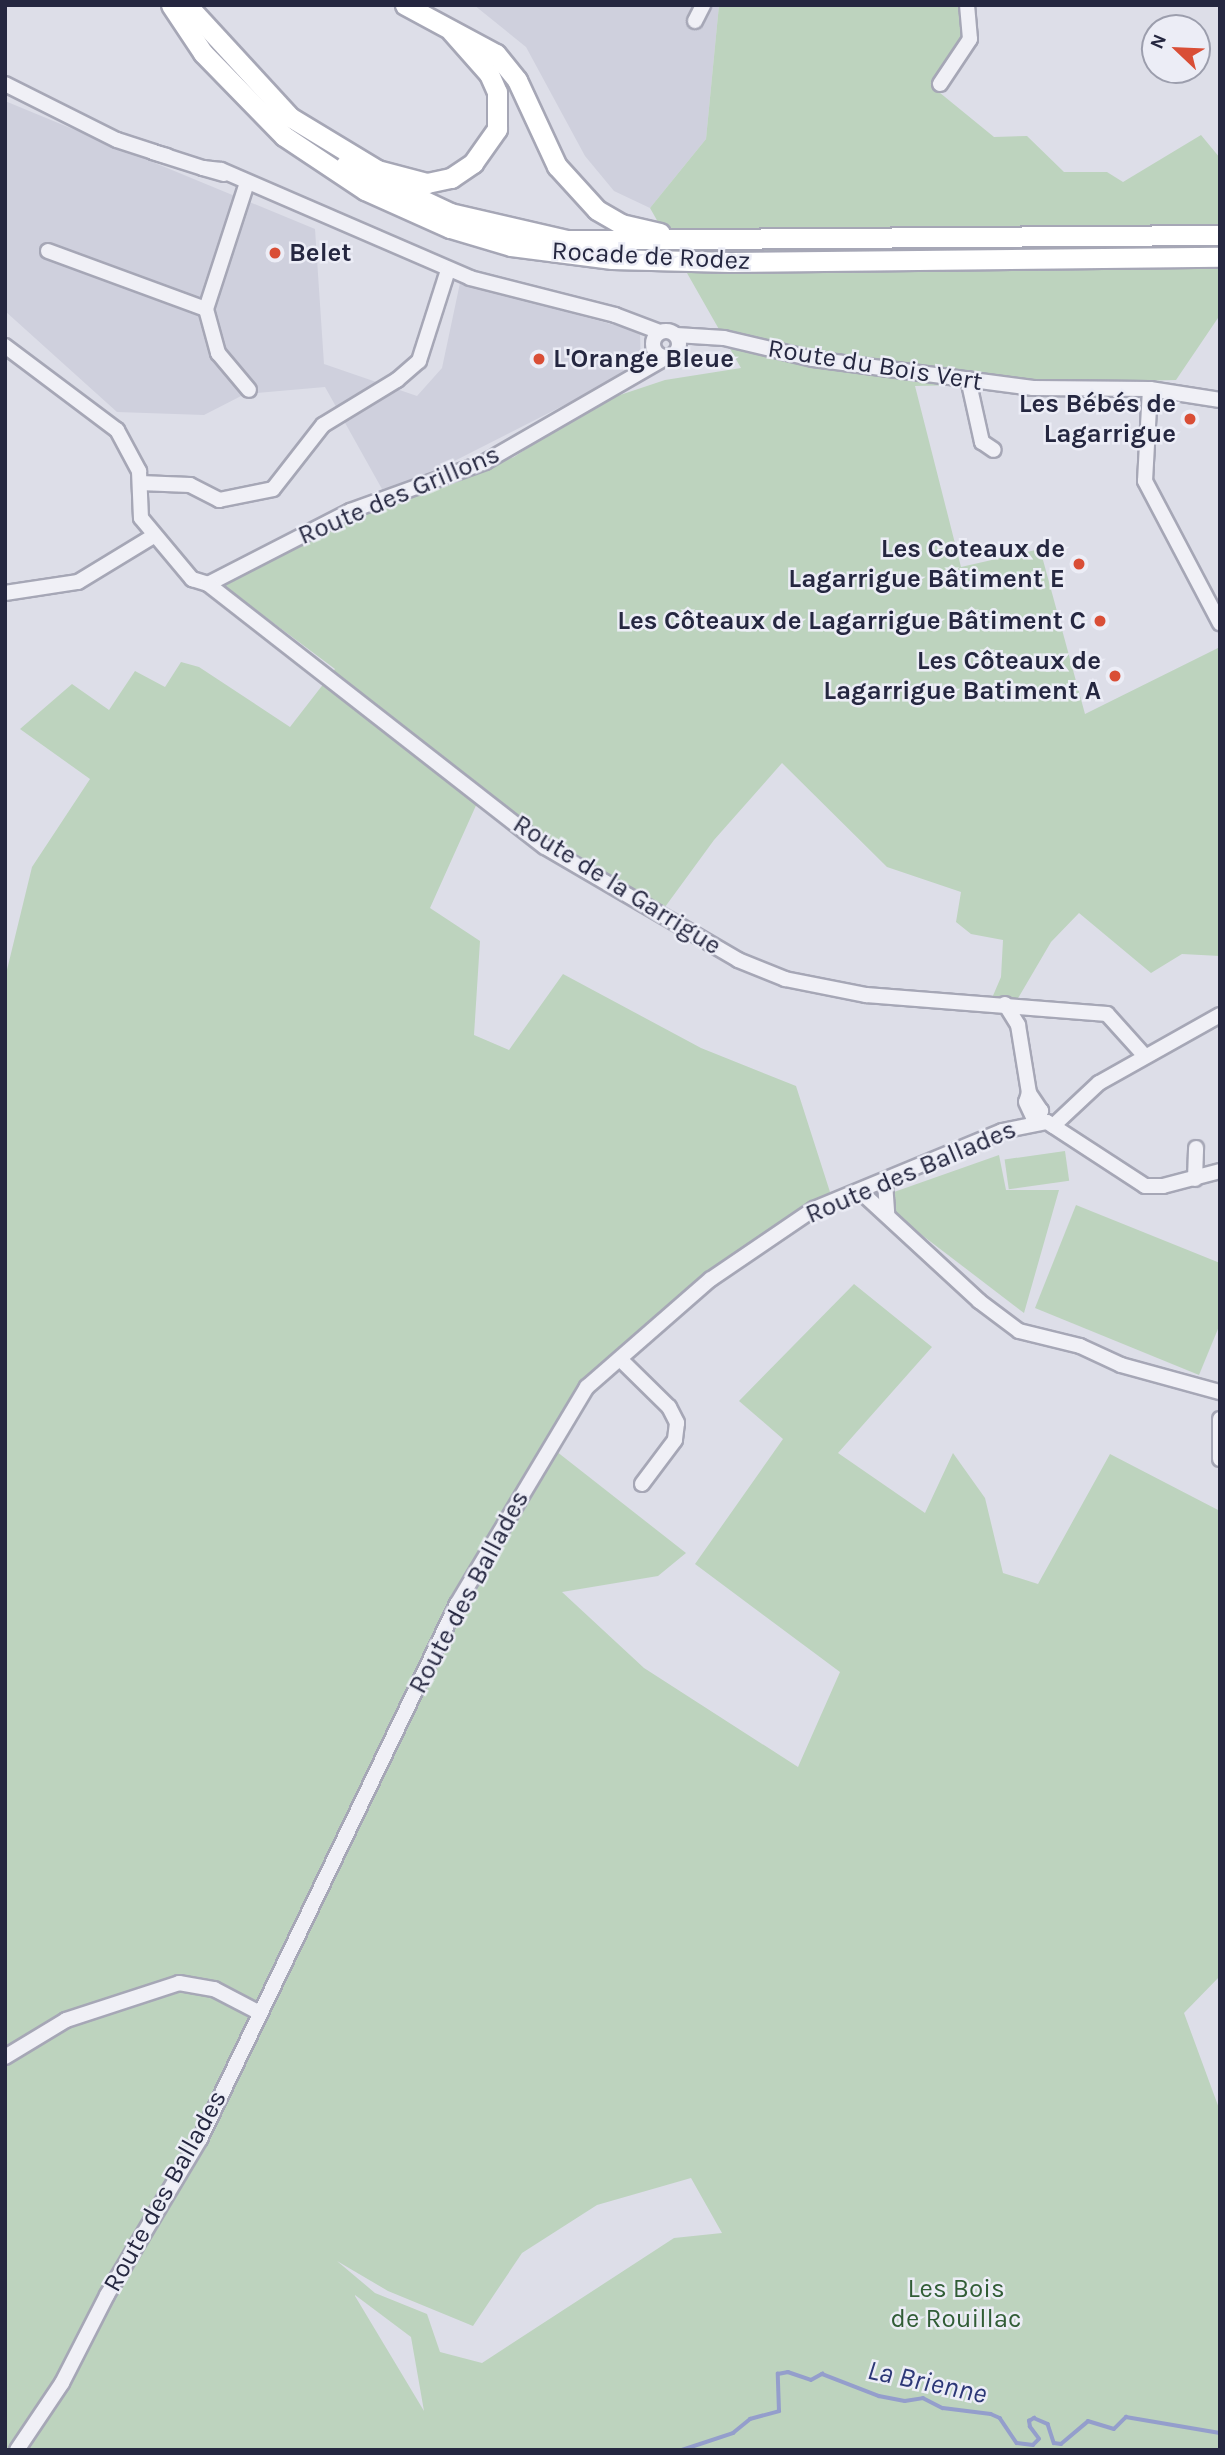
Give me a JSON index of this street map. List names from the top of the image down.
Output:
{
  "streets": {
    "highway": ["Rocade de Rodez"],
    "street": [
      "Route du Bois Vert",
      "Route des Grillons",
      "Route de la Garrigue",
      "Route des Ballades"
    ]
  },
  "crossings": [
    ["Route du Bois Vert", "Route des Grillons"],
    ["Route des Grillons", "Route de la Garrigue"]
  ],
  "water": ["La Brienne"],
  "parks": ["Les Bois de Rouillac"],
  "places": [
    "Belet",
    "L'Orange Bleue",
    "Les Bébés de Lagarrigue",
    "Les Coteaux de Lagarrigue Bâtiment E",
    "Les Côteaux de Lagarrigue Bâtiment C",
    "Les Côteaux de Lagarrigue Batiment A"
  ],
  "north": "top left"
}
